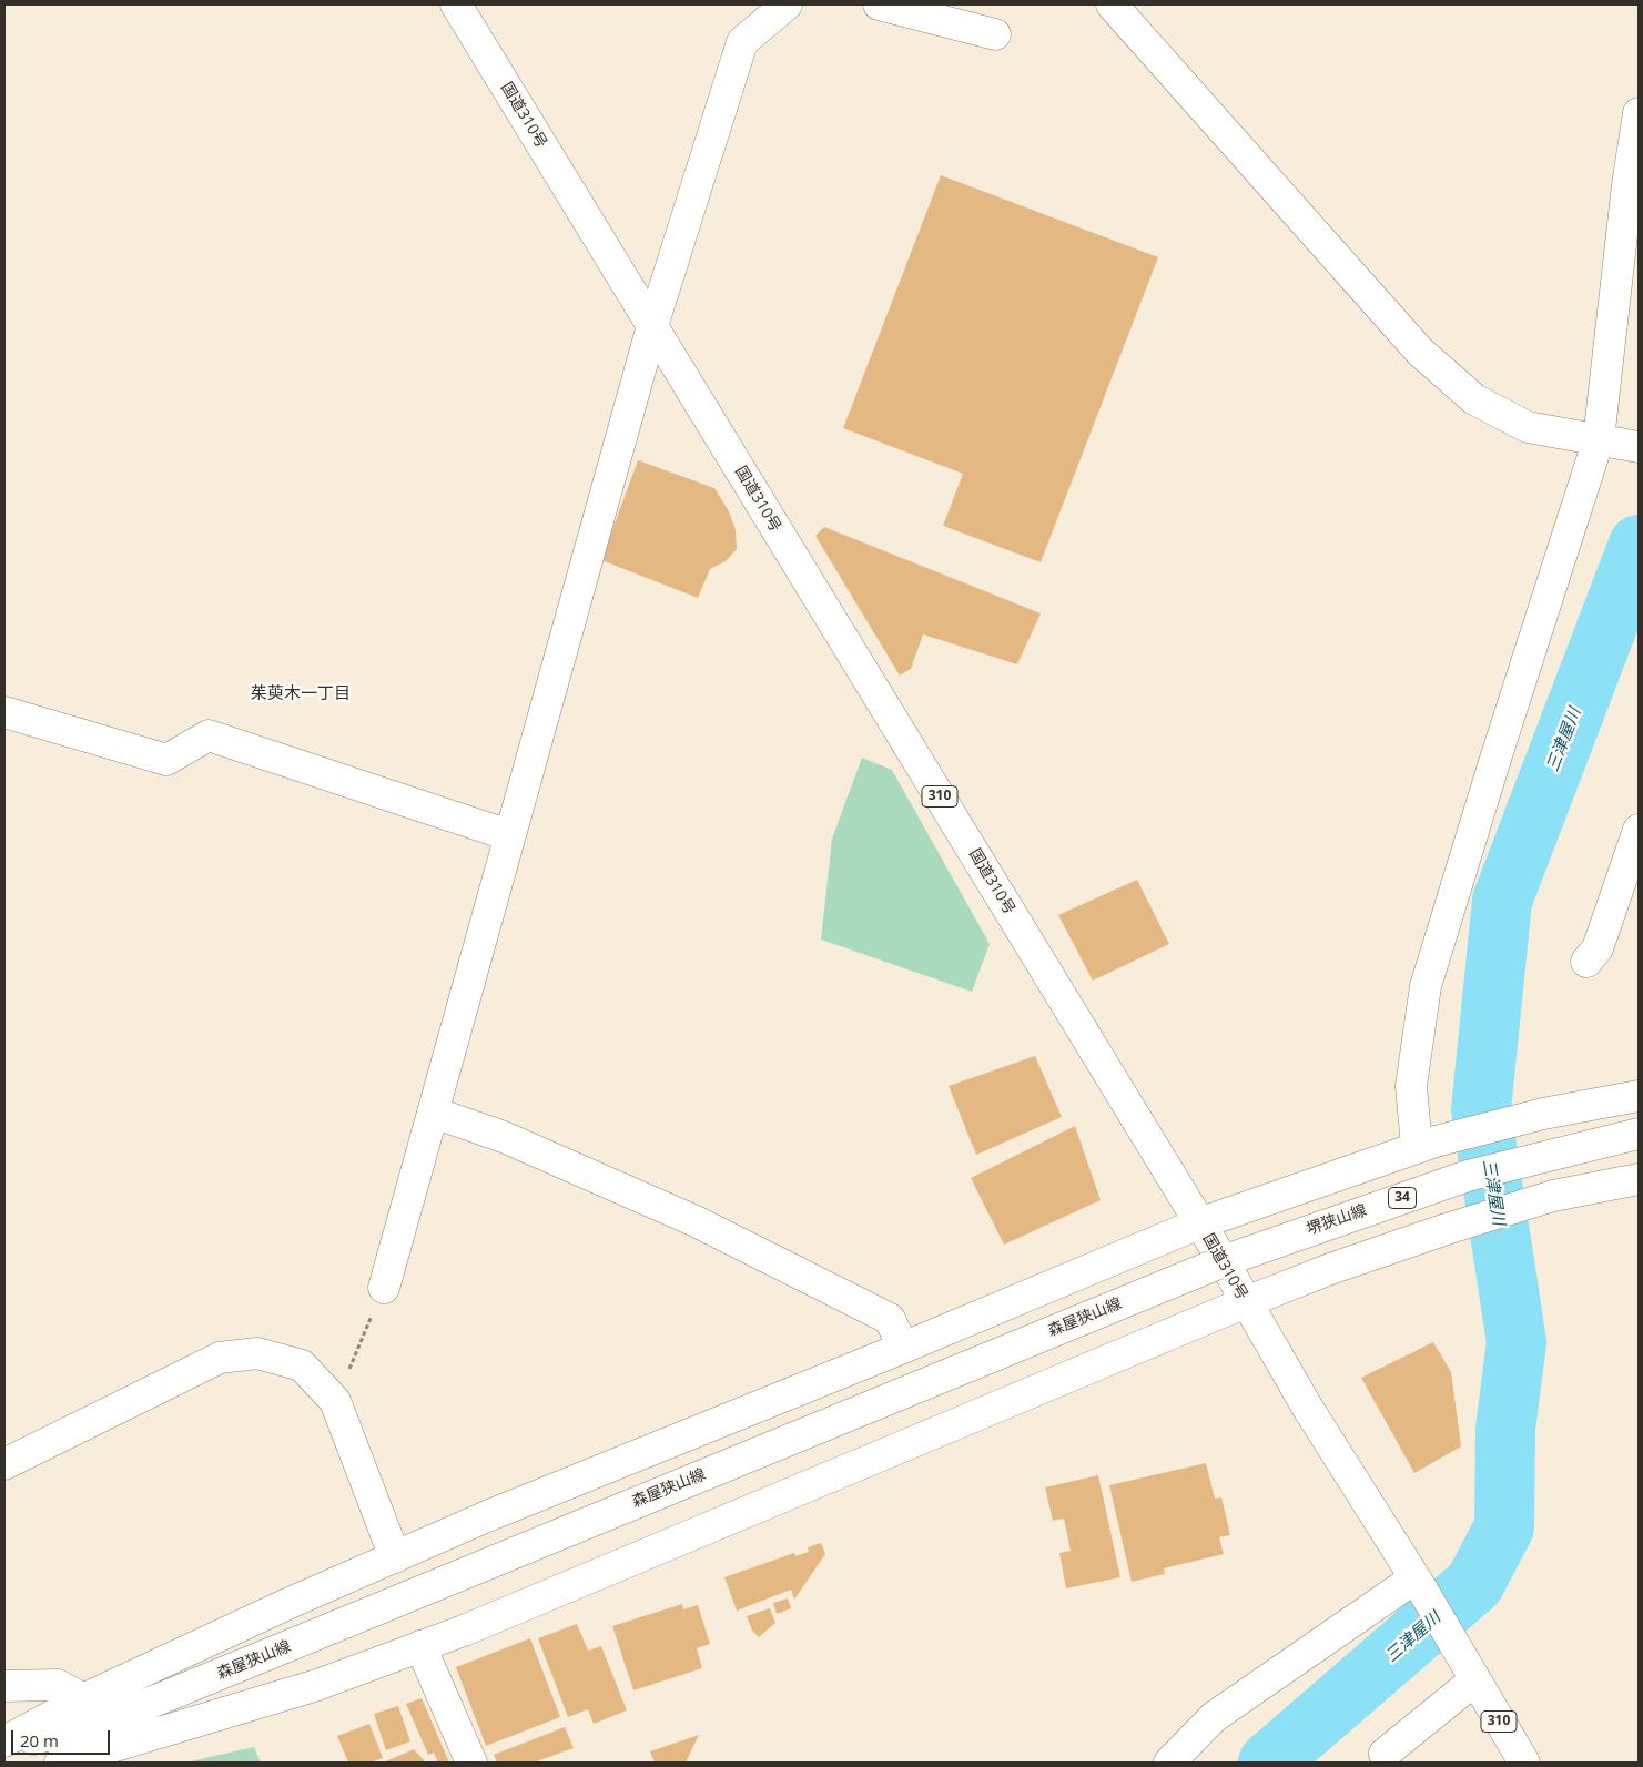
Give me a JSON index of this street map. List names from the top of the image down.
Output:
{
  "streets": {
    "main road": [
      "国道310号",
      "310",
      "34",
      "堺狭山線",
      "森屋狭山線"
    ]
  },
  "crossings": [
    ["堺狭山線", "森屋狭山線"]
  ],
  "districts": ["茱萸木一丁目"],
  "water": ["三津屋川"],
  "scale_bar": "20 m"
}
